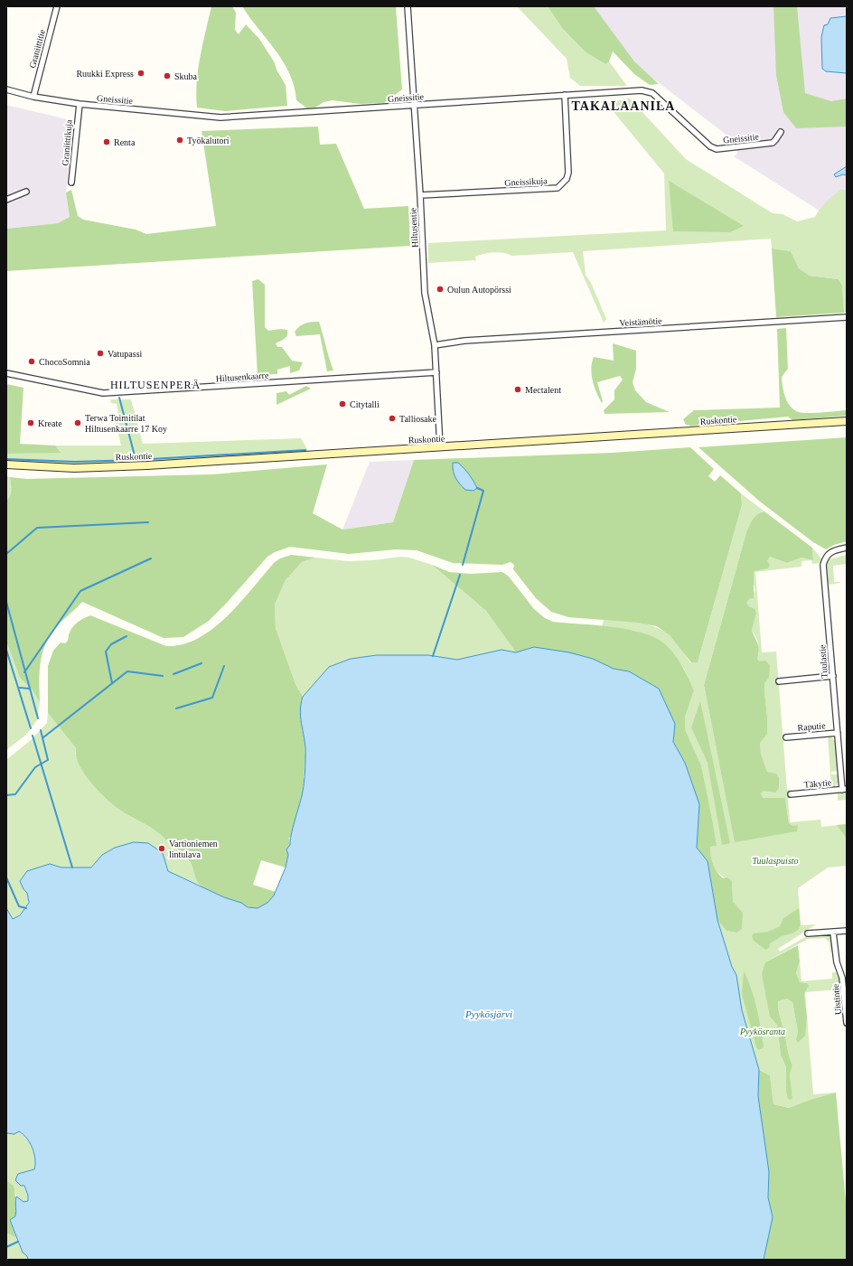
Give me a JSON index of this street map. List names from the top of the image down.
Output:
{
  "streets": {
    "main road": ["Ruskontie"],
    "street": [
      "Graniittitie",
      "Gneissitie",
      "Graniittikuja",
      "Gneissikuja",
      "Hiltusentie",
      "Veistämötie",
      "Hiltusenkaarre",
      "Tuulastie",
      "Raputie",
      "Täkytie",
      "Uistintie"
    ]
  },
  "crossings": [
    ["Graniittitie", "Gneissitie"],
    ["Gneissitie", "Graniittikuja"],
    ["Gneissitie", "Gneissikuja"],
    ["Gneissitie", "Hiltusentie"],
    ["Gneissikuja", "Hiltusentie"],
    ["Hiltusentie", "Veistämötie"],
    ["Hiltusentie", "Hiltusenkaarre"],
    ["Hiltusentie", "Ruskontie"],
    ["Tuulastie", "Raputie"],
    ["Tuulastie", "Täkytie"]
  ],
  "districts": ["TAKALAANILA", "HILTUSENPERÄ"],
  "water": ["Pyykösjärvi"],
  "parks": ["Tuulaspuisto", "Pyykösranta"],
  "places": [
    "Ruukki Express",
    "Skuba",
    "Työkalutori",
    "Renta",
    "Oulun Autopörssi",
    "Vatupassi",
    "ChocoSomnia",
    "Mectalent",
    "Citytalli",
    "Talliosake",
    "Kreate",
    "Terwa Toimitilat Hiltusenkaarre 17 Koy",
    "Vartioniemen lintulava"
  ]
}
